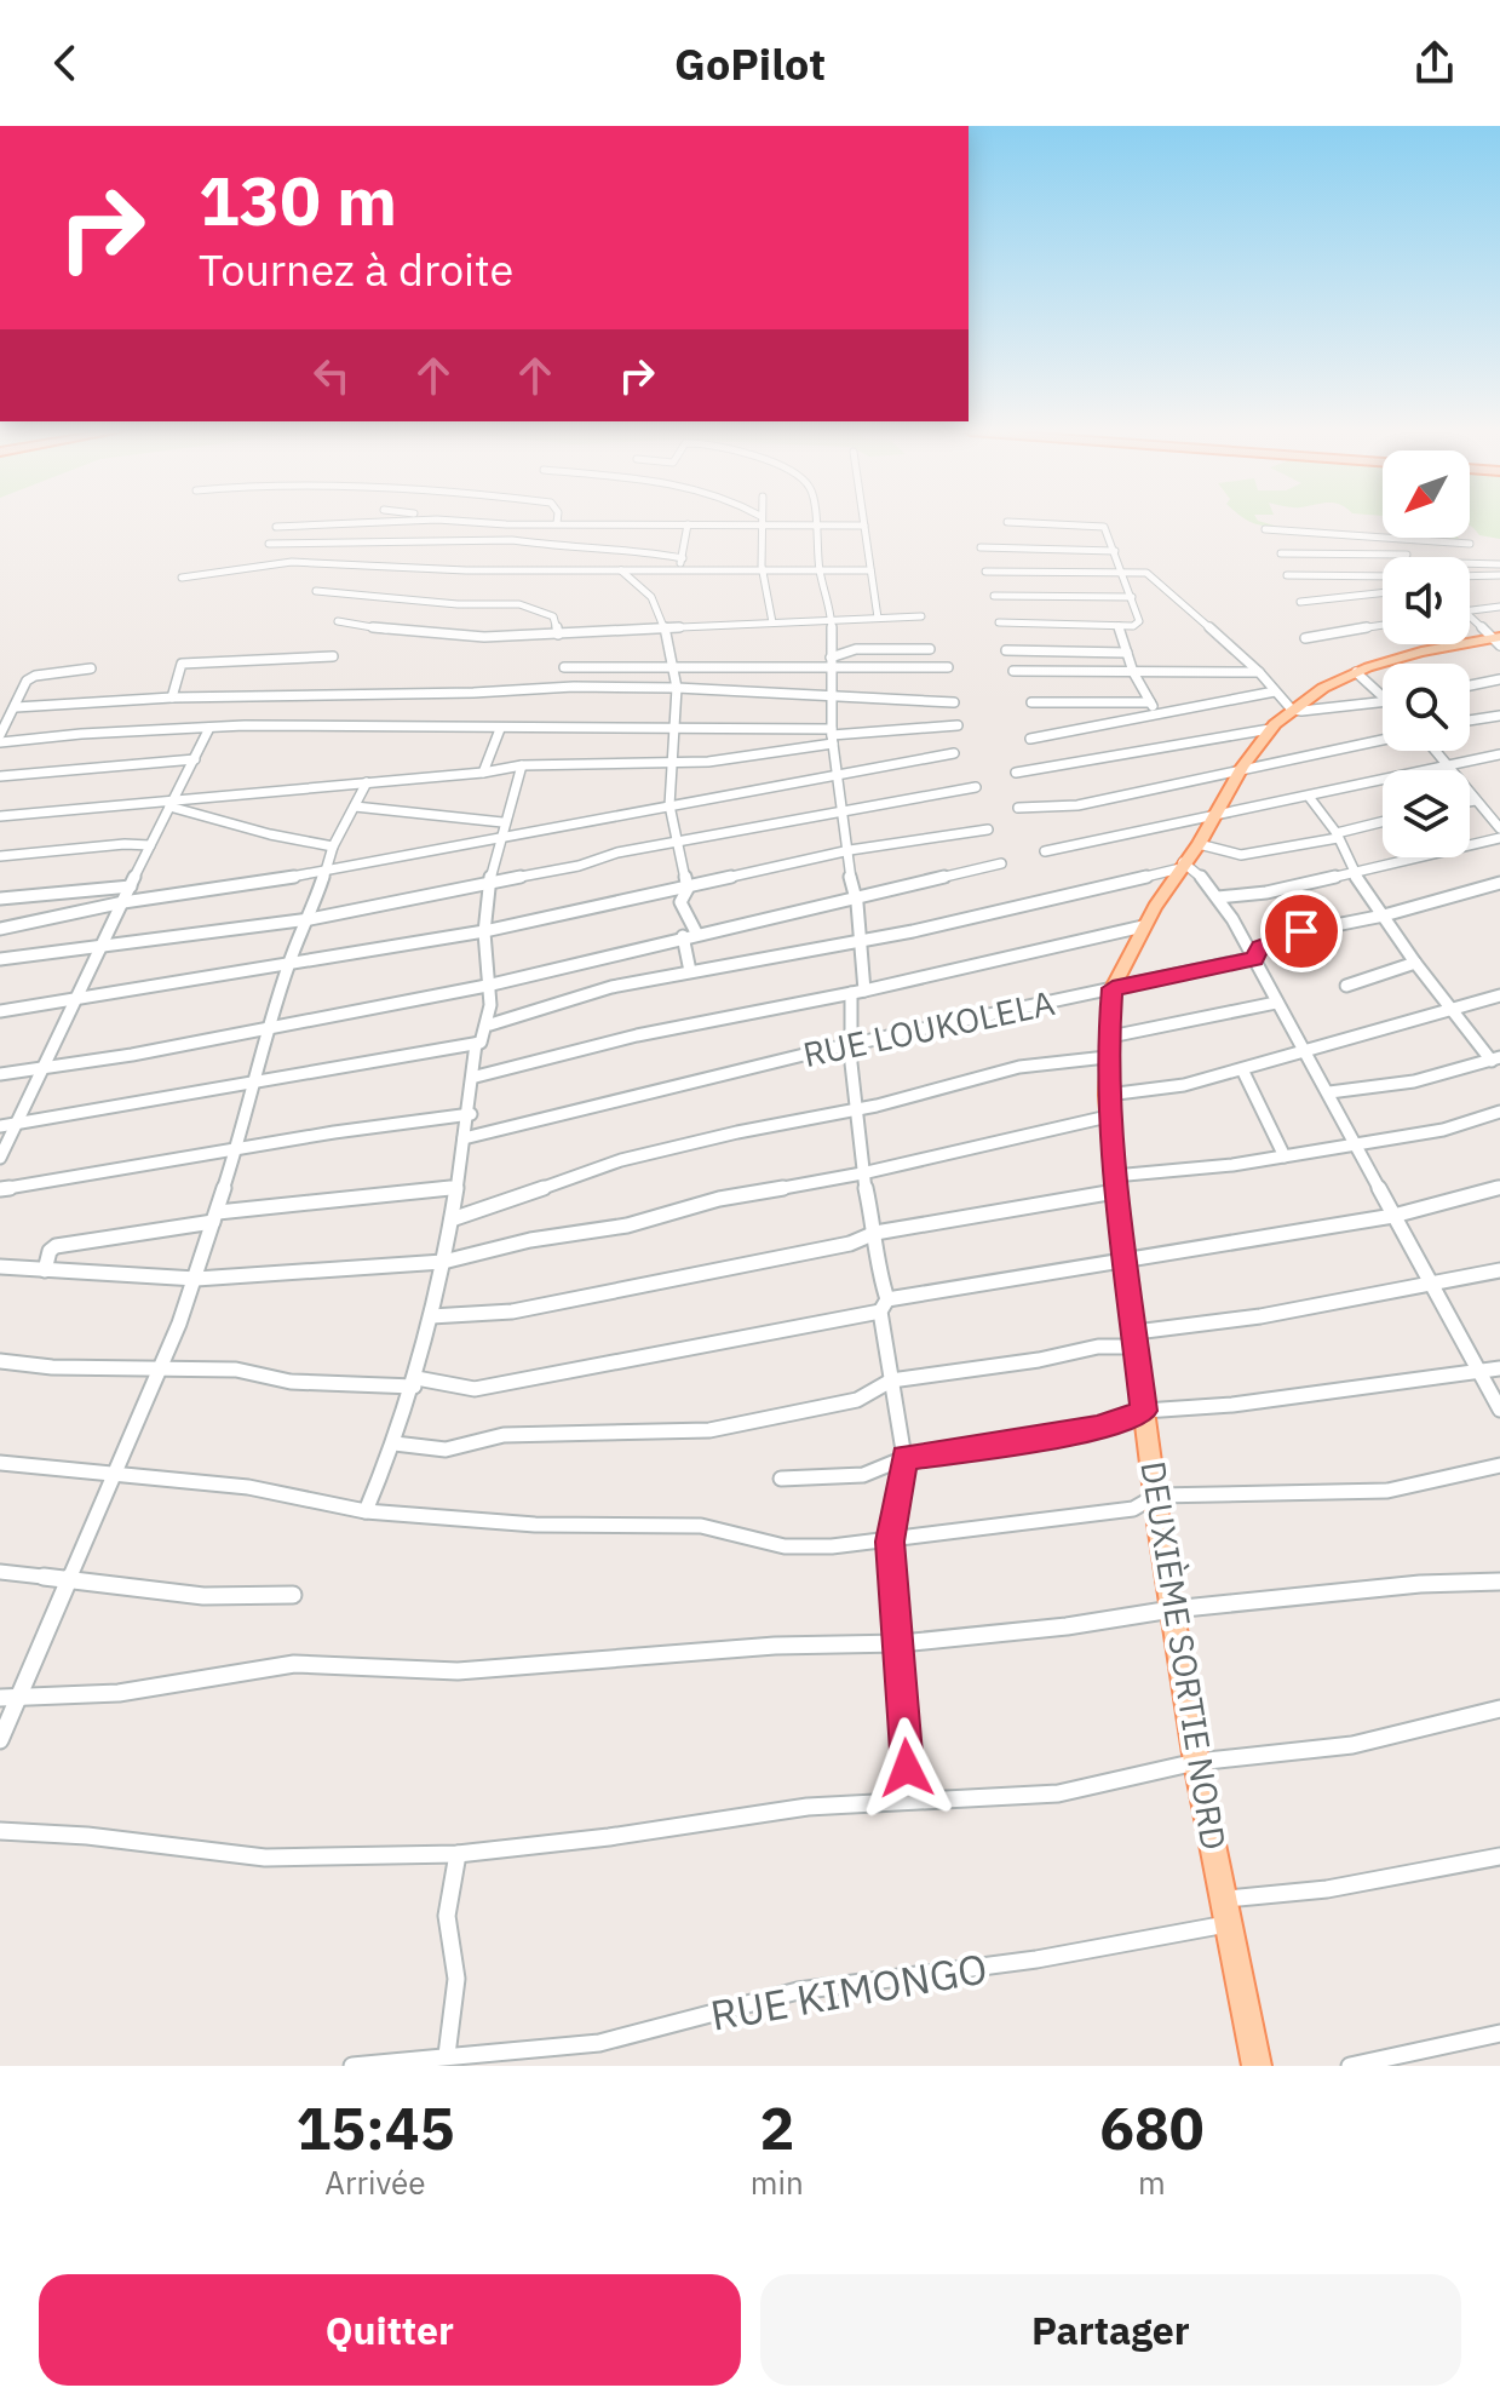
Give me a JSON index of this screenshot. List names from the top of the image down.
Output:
{
  "streets": {
    "main road": ["DEUXIÈME SORTIE NORD"],
    "street": ["RUE LOUKOLELA", "RUE KIMONGO"]
  },
  "crossings": [
    ["RUE LOUKOLELA", "DEUXIÈME SORTIE NORD"],
    ["DEUXIÈME SORTIE NORD", "RUE KIMONGO"]
  ],
  "north": "bottom left",
  "page": {
    "header": "GoPilot",
    "turn": ["130 m", "Tournez à droite"],
    "eta": [
      "15:45",
      "Arrivée",
      "2",
      "min",
      "680",
      "m"
    ],
    "buttons": ["Quitter", "Partager"]
  }
}
